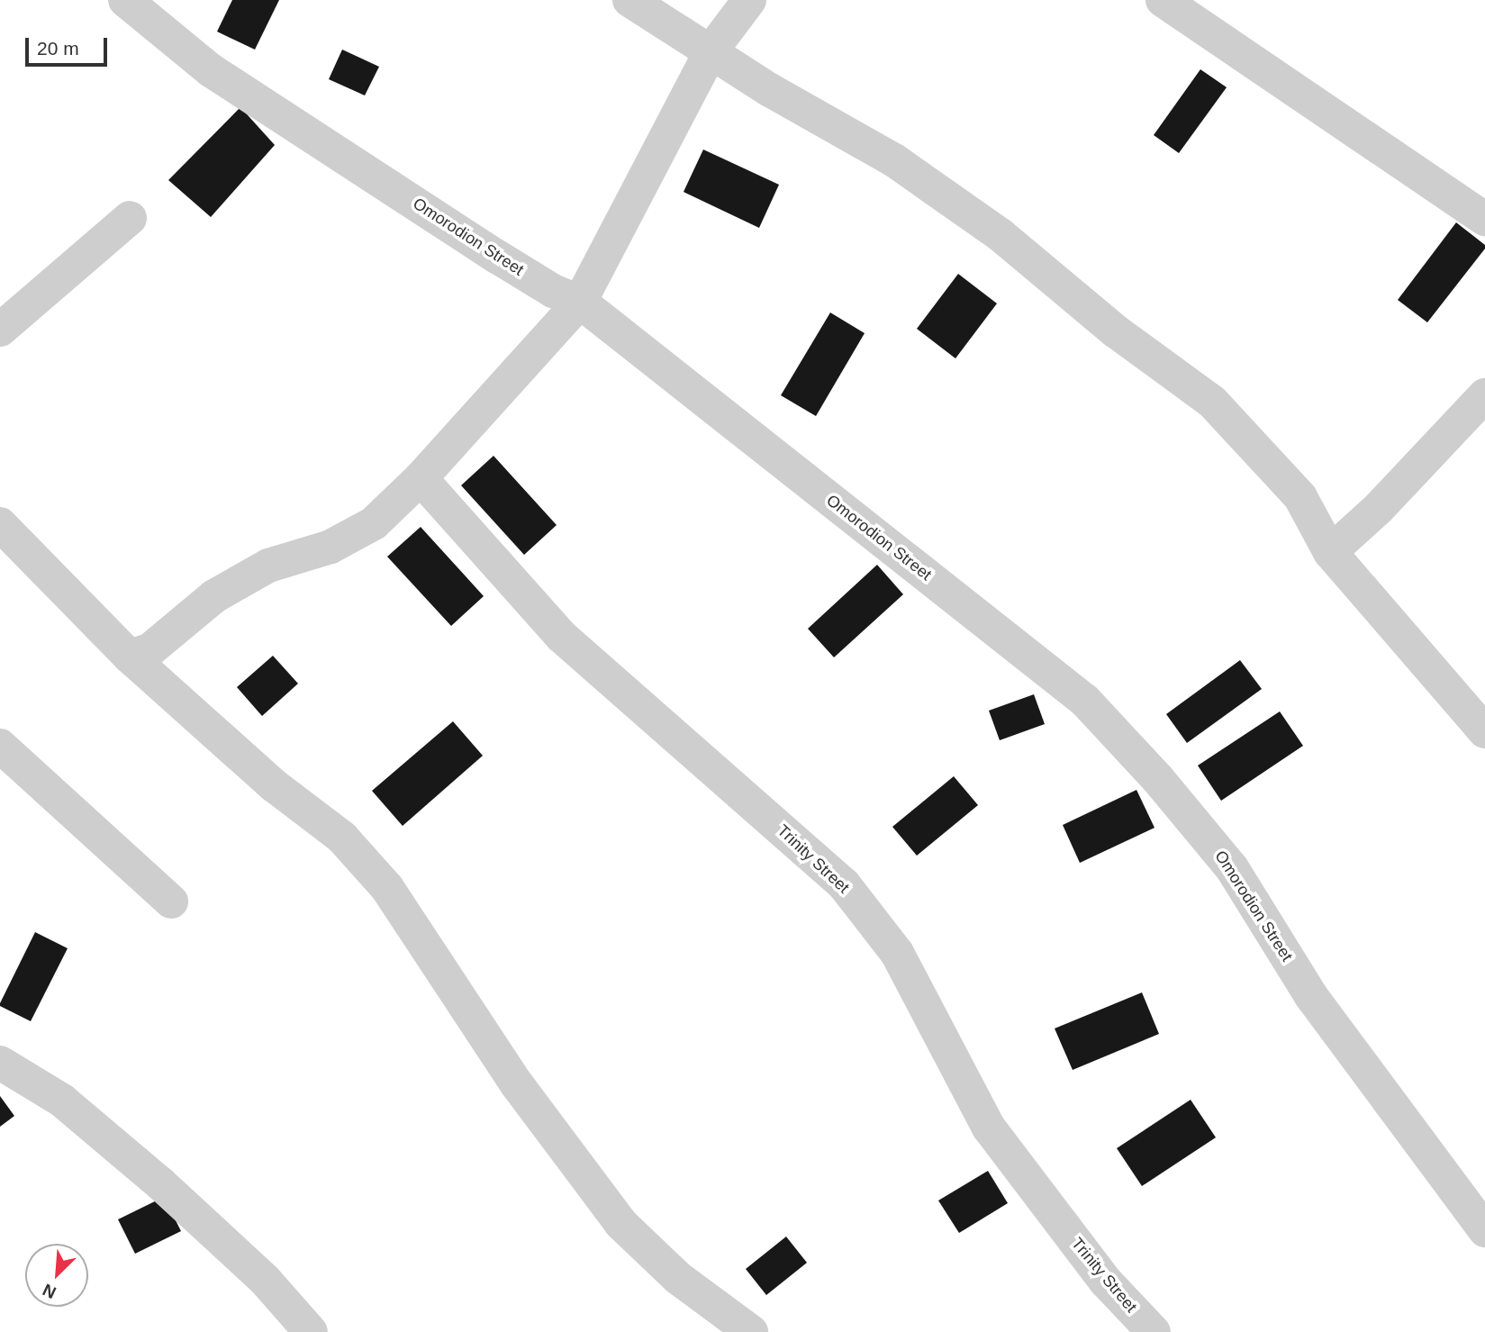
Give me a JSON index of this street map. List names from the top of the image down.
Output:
{
  "streets": {
    "street": ["Omorodion Street", "Trinity Street"]
  },
  "scale_bar": "20 m",
  "north": "bottom left"
}
